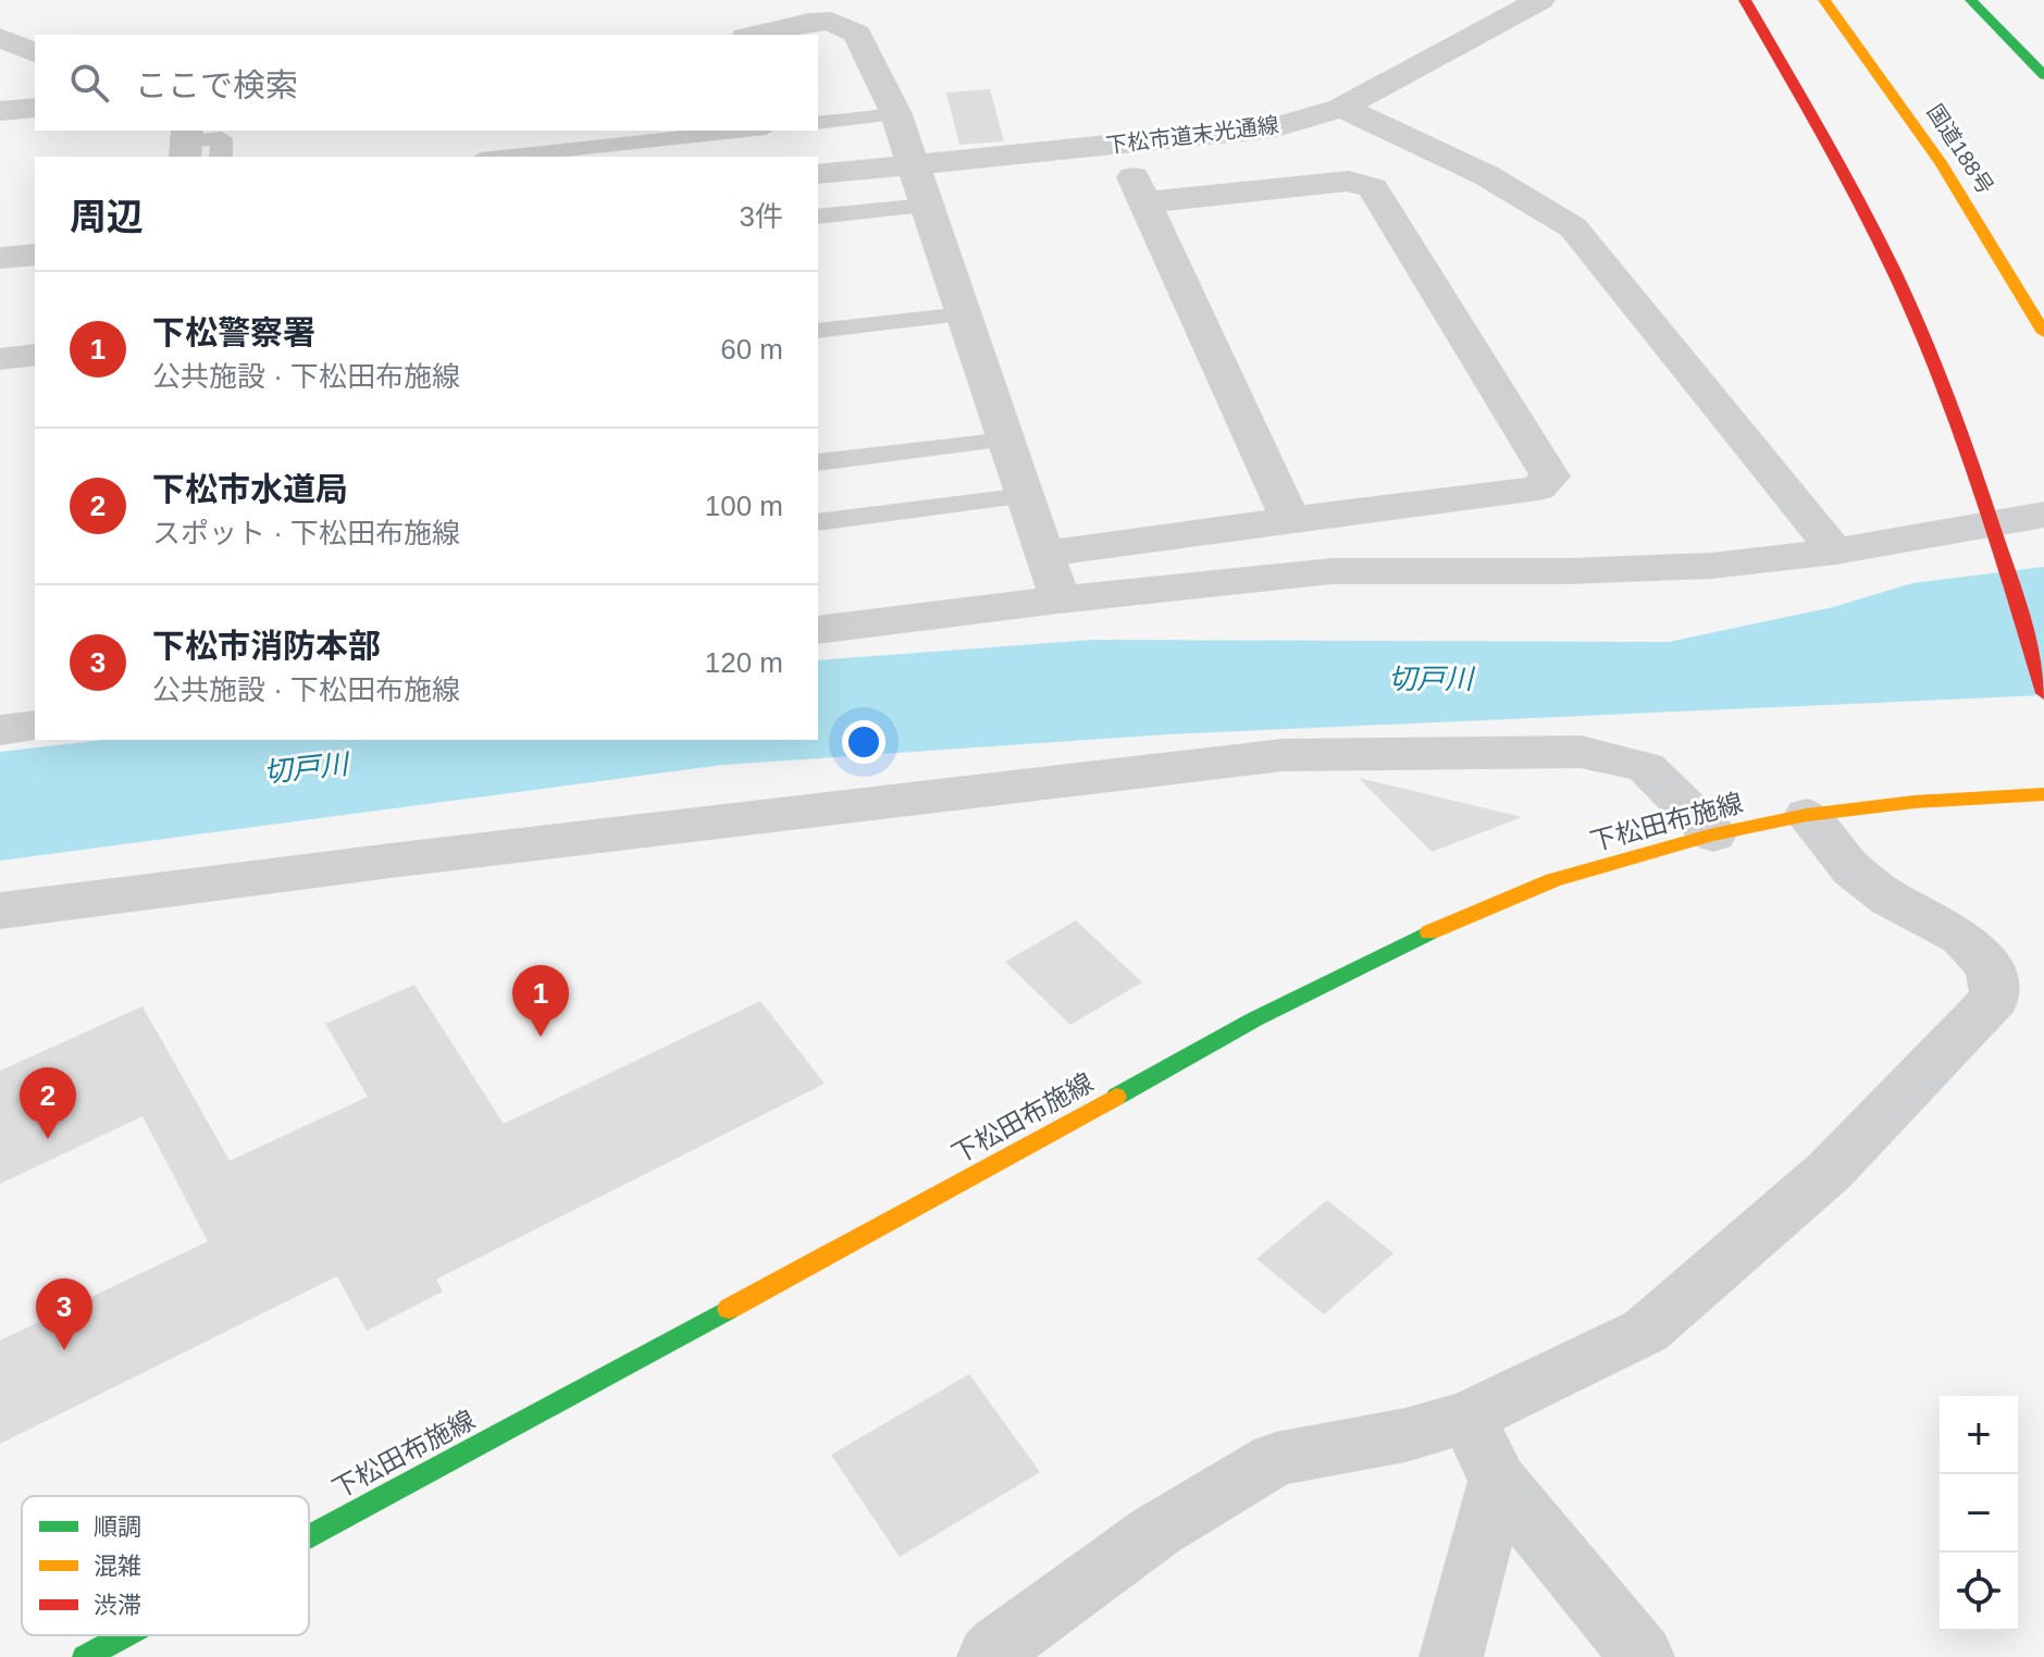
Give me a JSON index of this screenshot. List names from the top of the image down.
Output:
{
  "streets": {
    "main road": ["国道188号", "下松田布施線"],
    "street": ["下松市道末光通線"]
  },
  "water": ["切戸川"],
  "legend": ["順調", "混雑", "渋滞"],
  "page": {
    "search": "ここで検索",
    "heading": ["周辺", "3件"],
    "list": [
      {
        "mark": "1",
        "name": "下松警察署",
        "note": "公共施設 · 下松田布施線",
        "value": "60 m"
      },
      {
        "mark": "2",
        "name": "下松市水道局",
        "note": "スポット · 下松田布施線",
        "value": "100 m"
      },
      {
        "mark": "3",
        "name": "下松市消防本部",
        "note": "公共施設 · 下松田布施線",
        "value": "120 m"
      }
    ],
    "pins": ["1", "2", "3"],
    "map_buttons": ["+", "−"]
  }
}
